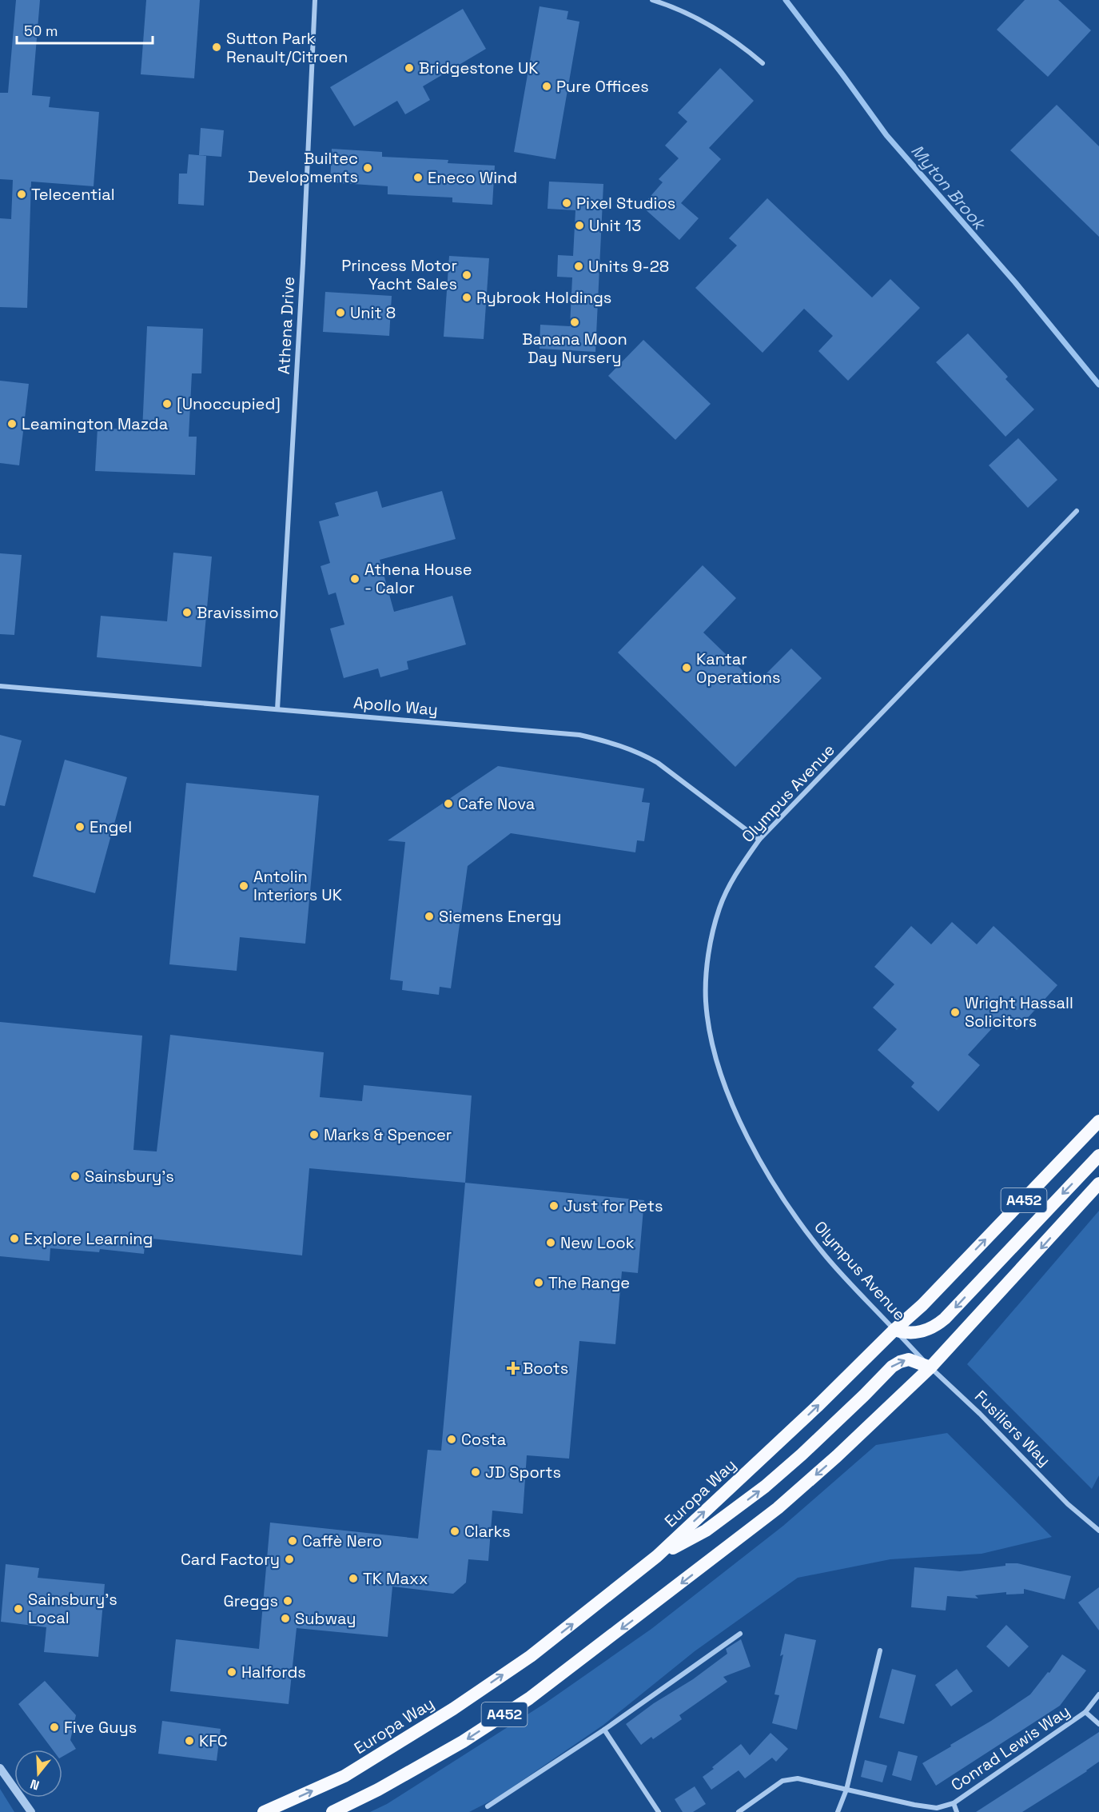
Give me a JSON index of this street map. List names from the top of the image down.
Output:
{
  "streets": {
    "highway": ["A452", "Europa Way"],
    "street": [
      "Athena Drive",
      "Apollo Way",
      "Olympus Avenue",
      "Fusiliers Way",
      "Conrad Lewis Way"
    ]
  },
  "crossings": [
    ["Athena Drive", "Apollo Way"],
    ["Apollo Way", "Olympus Avenue"],
    ["Olympus Avenue", "Fusiliers Way"],
    ["Olympus Avenue", "Europa Way"],
    ["A452", "Fusiliers Way"]
  ],
  "water": ["Myton Brook"],
  "places": {
    "other": [
      "Sutton Park Renault/Citroen",
      "Bridgestone UK",
      "Pure Offices",
      "Builtec Developments",
      "Eneco Wind",
      "Telecential",
      "Pixel Studios",
      "Unit 13",
      "Units 9-28",
      "Princess Motor Yacht Sales",
      "Rybrook Holdings",
      "Unit 8",
      "Banana Moon Day Nursery",
      "[Unoccupied]",
      "Leamington Mazda",
      "Athena House - Calor",
      "Bravissimo",
      "Kantar Operations",
      "Cafe Nova",
      "Engel",
      "Antolin Interiors UK",
      "Siemens Energy",
      "Wright Hassall Solicitors",
      "Marks & Spencer",
      "Sainsbury's",
      "Just for Pets",
      "Explore Learning",
      "New Look",
      "The Range",
      "Costa",
      "JD Sports",
      "Clarks",
      "Caffè Nero",
      "Card Factory",
      "TK Maxx",
      "Greggs",
      "Sainsbury's Local",
      "Subway",
      "Halfords",
      "Five Guys",
      "KFC"
    ],
    "health": ["Boots"]
  },
  "scale_bar": "50 m",
  "north": "bottom"
}
